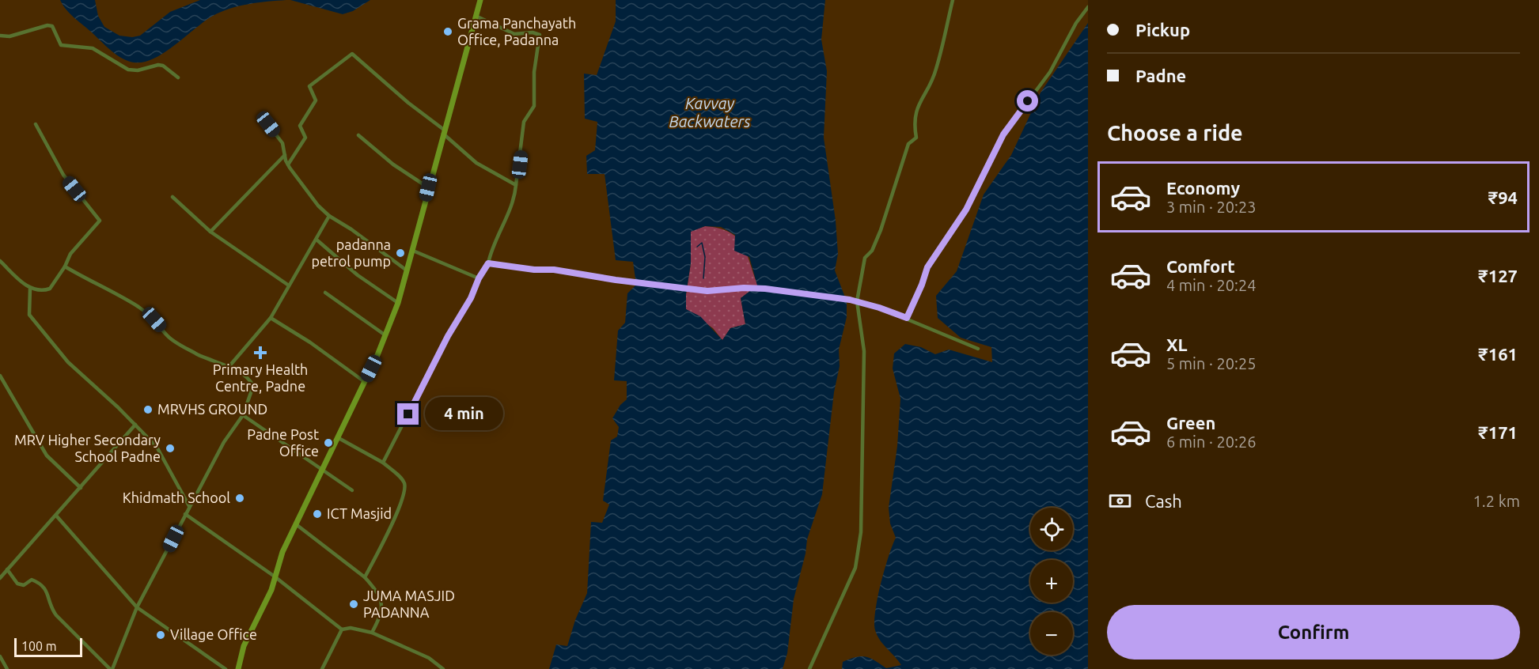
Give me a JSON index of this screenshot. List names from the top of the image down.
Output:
{
  "water": ["Kavvay Backwaters"],
  "places": {
    "other": [
      "Grama Panchayath Office, Padanna",
      "padanna petrol pump",
      "MRVHS GROUND",
      "Padne Post Office",
      "MRV Higher Secondary School Padne",
      "Khidmath School",
      "ICT Masjid",
      "JUMA MASJID PADANNA",
      "Village Office"
    ],
    "health": ["Primary Health Centre, Padne"]
  },
  "scale_bar": "100 m",
  "page": {
    "banner": ["Pickup", "Padne"],
    "heading": "Choose a ride",
    "list": [
      {
        "name": "Economy",
        "note": "3 min · 20:23",
        "value": "₹94"
      },
      {
        "name": "Comfort",
        "note": "4 min · 20:24",
        "value": "₹127"
      },
      {
        "name": "XL",
        "note": "5 min · 20:25",
        "value": "₹161"
      },
      {
        "name": "Green",
        "note": "6 min · 20:26",
        "value": "₹171"
      }
    ],
    "bubble": "4 min",
    "pay": ["Cash", "1.2 km"],
    "map_buttons": ["+", "−"],
    "buttons": "Confirm",
    "scale": "100 m"
  }
}
